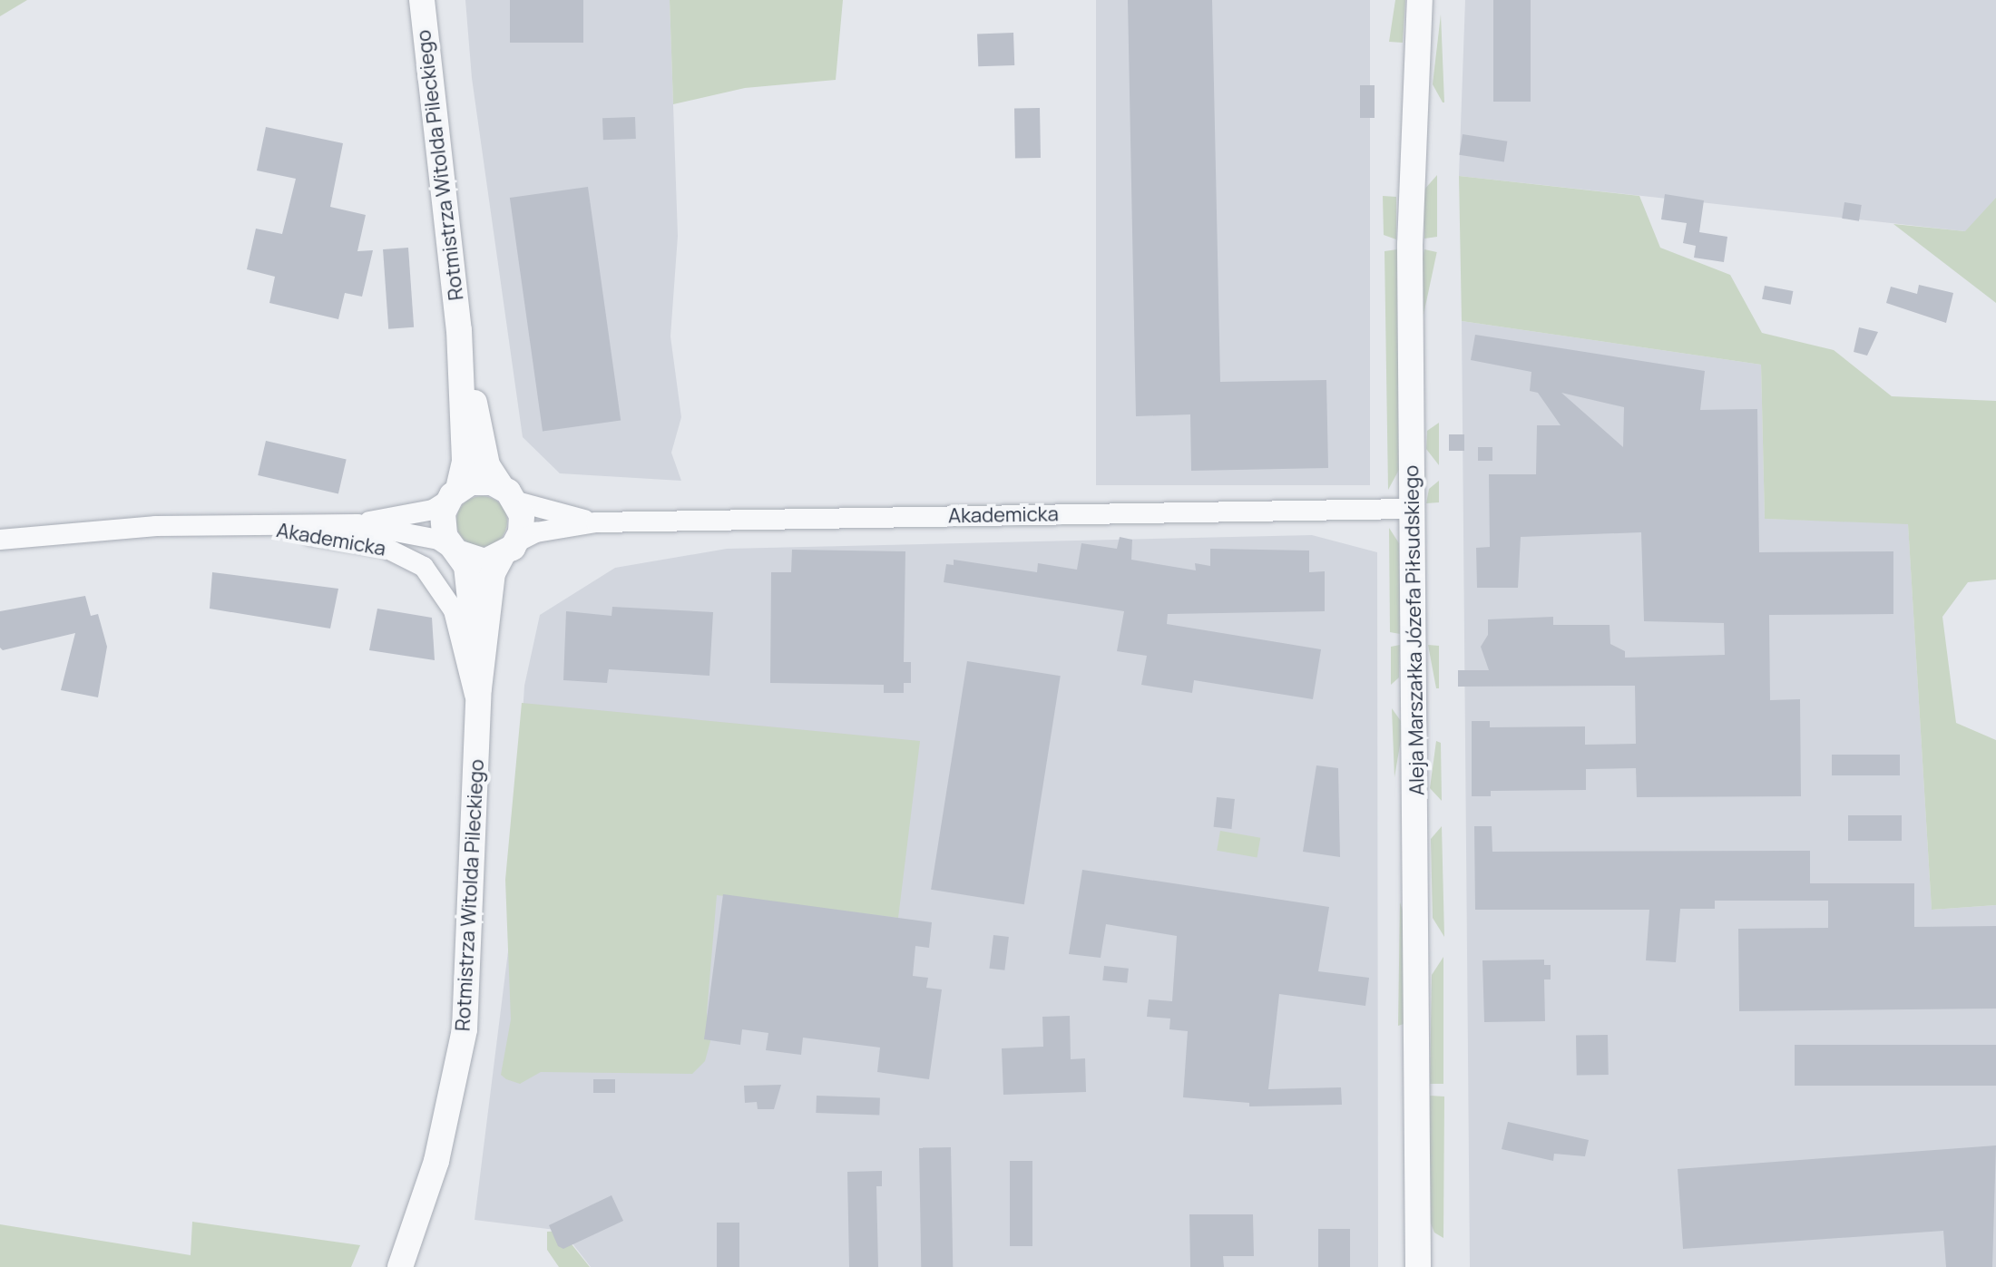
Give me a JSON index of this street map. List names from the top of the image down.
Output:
{
  "streets": {
    "street": ["Rotmistrza Witolda Pileckiego", "Akademicka", "Aleja Marszałka Józefa Piłsudskiego"]
  },
  "crossings": [
    ["Rotmistrza Witolda Pileckiego", "Akademicka"],
    ["Akademicka", "Aleja Marszałka Józefa Piłsudskiego"]
  ]
}
